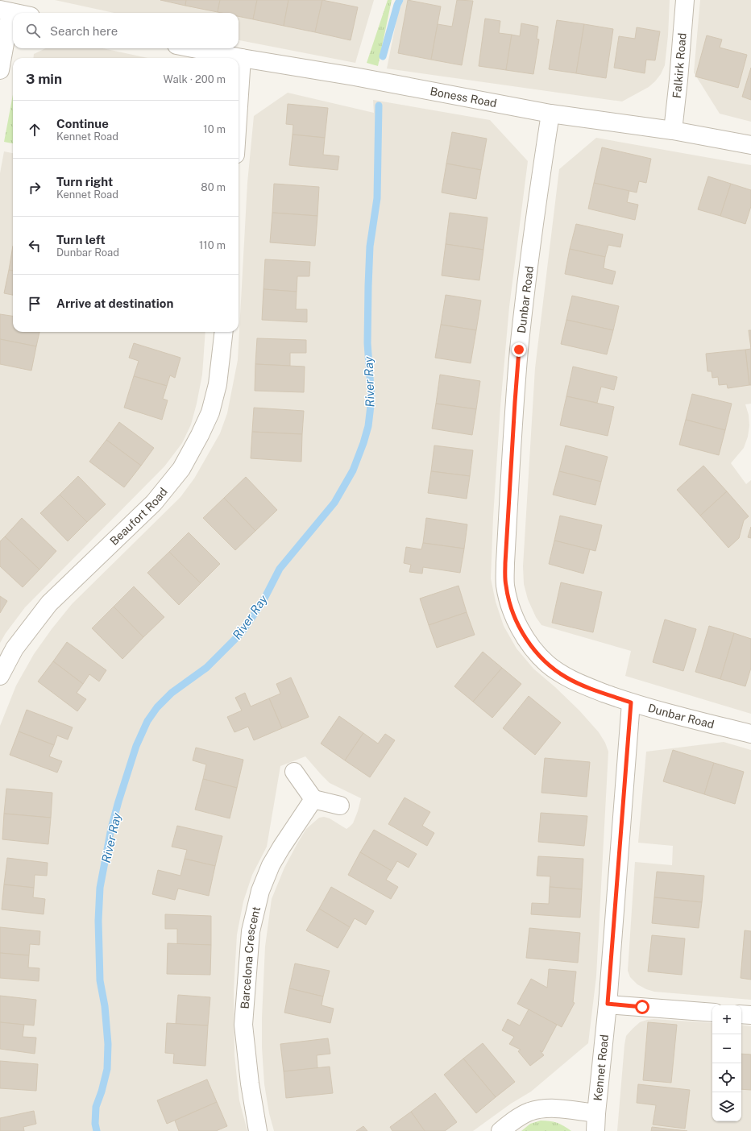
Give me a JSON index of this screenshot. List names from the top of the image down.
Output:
{
  "streets": {
    "street": [
      "Falkirk Road",
      "Boness Road",
      "Dunbar Road",
      "Beaufort Road",
      "Barcelona Crescent",
      "Kennet Road"
    ]
  },
  "crossings": [
    ["Falkirk Road", "Boness Road"],
    ["Boness Road", "Dunbar Road"],
    ["Dunbar Road", "Kennet Road"]
  ],
  "water": ["River Ray"],
  "page": {
    "search": "Search here",
    "heading": ["3 min", "Walk · 200 m"],
    "list": [
      ["Continue", "Kennet Road", "10 m"],
      ["Turn right", "Kennet Road", "80 m"],
      ["Turn left", "Dunbar Road", "110 m"],
      "Arrive at destination"
    ],
    "map_buttons": ["+", "−"]
  }
}
